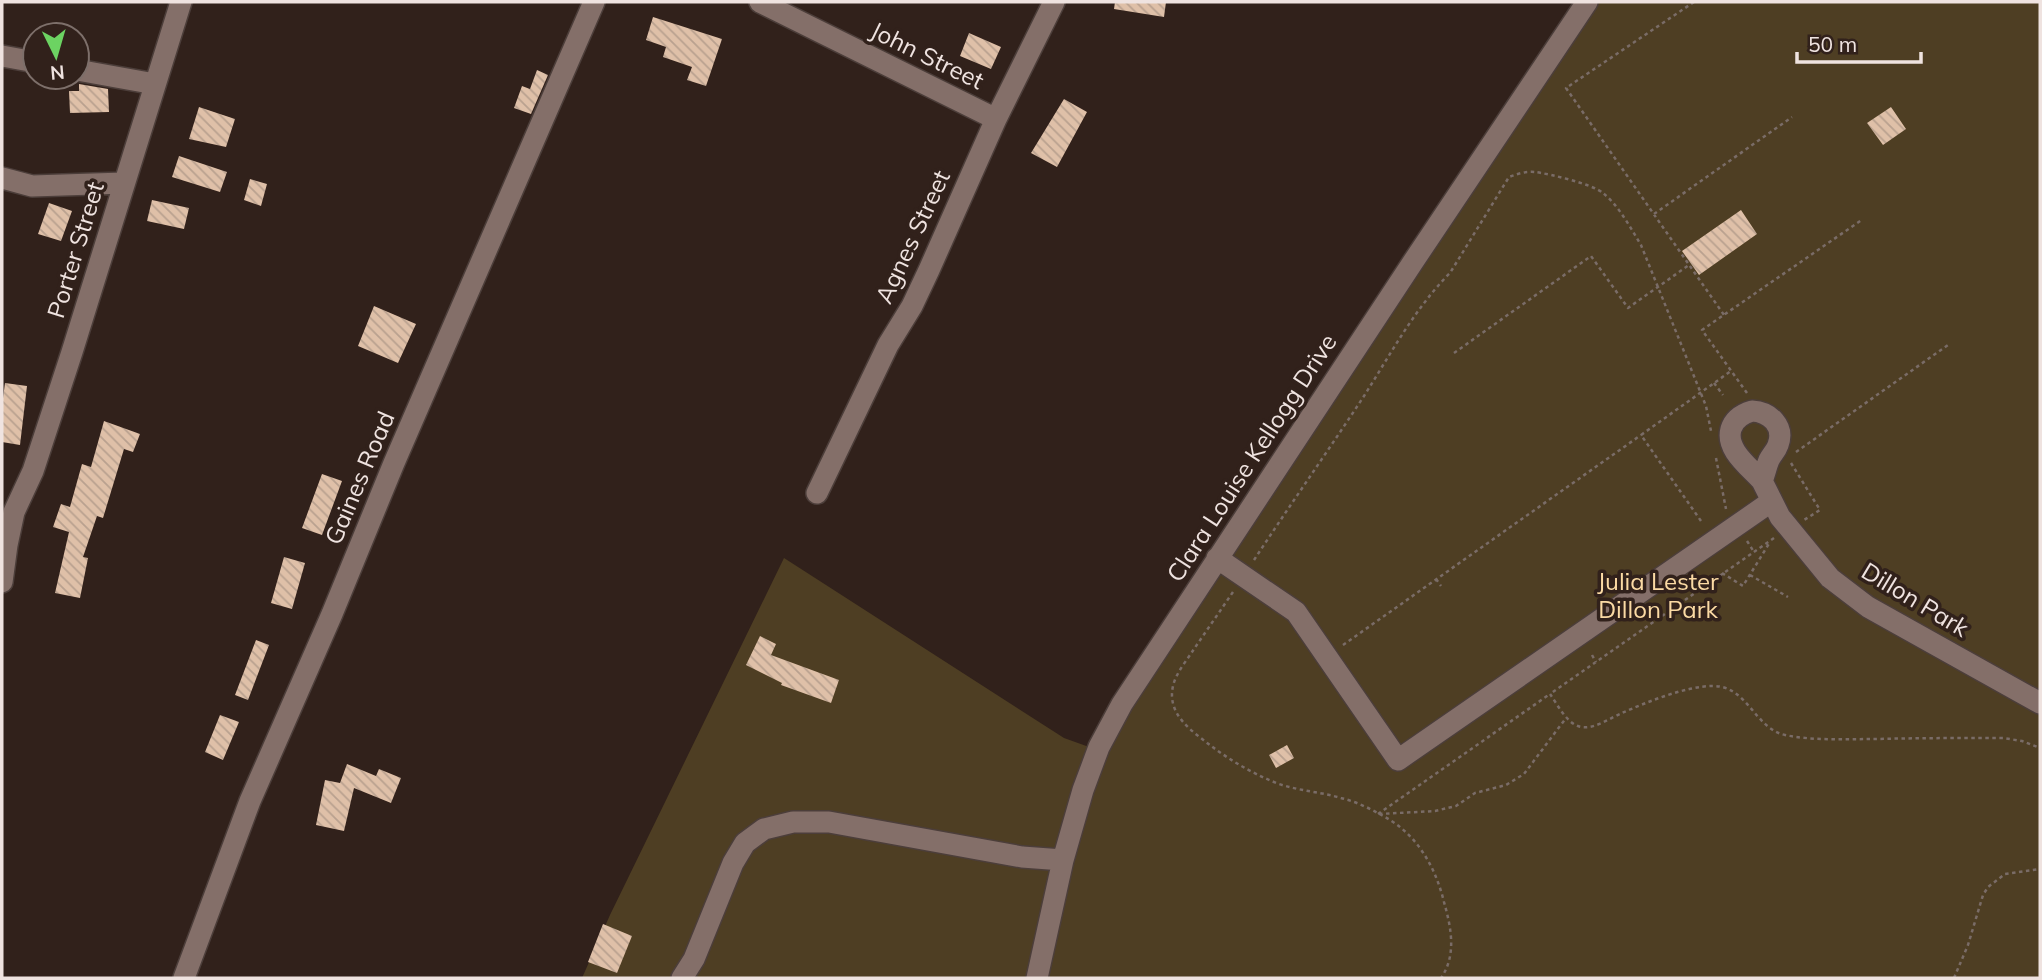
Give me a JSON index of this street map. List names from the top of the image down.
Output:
{
  "streets": {
    "street": [
      "John Street",
      "Agnes Street",
      "Porter Street",
      "Clara Louise Kellogg Drive",
      "Gaines Road",
      "Dillon Park"
    ]
  },
  "crossings": [
    ["John Street", "Agnes Street"]
  ],
  "parks": ["Julia Lester Dillon Park"],
  "scale_bar": "50 m",
  "north": "bottom"
}
